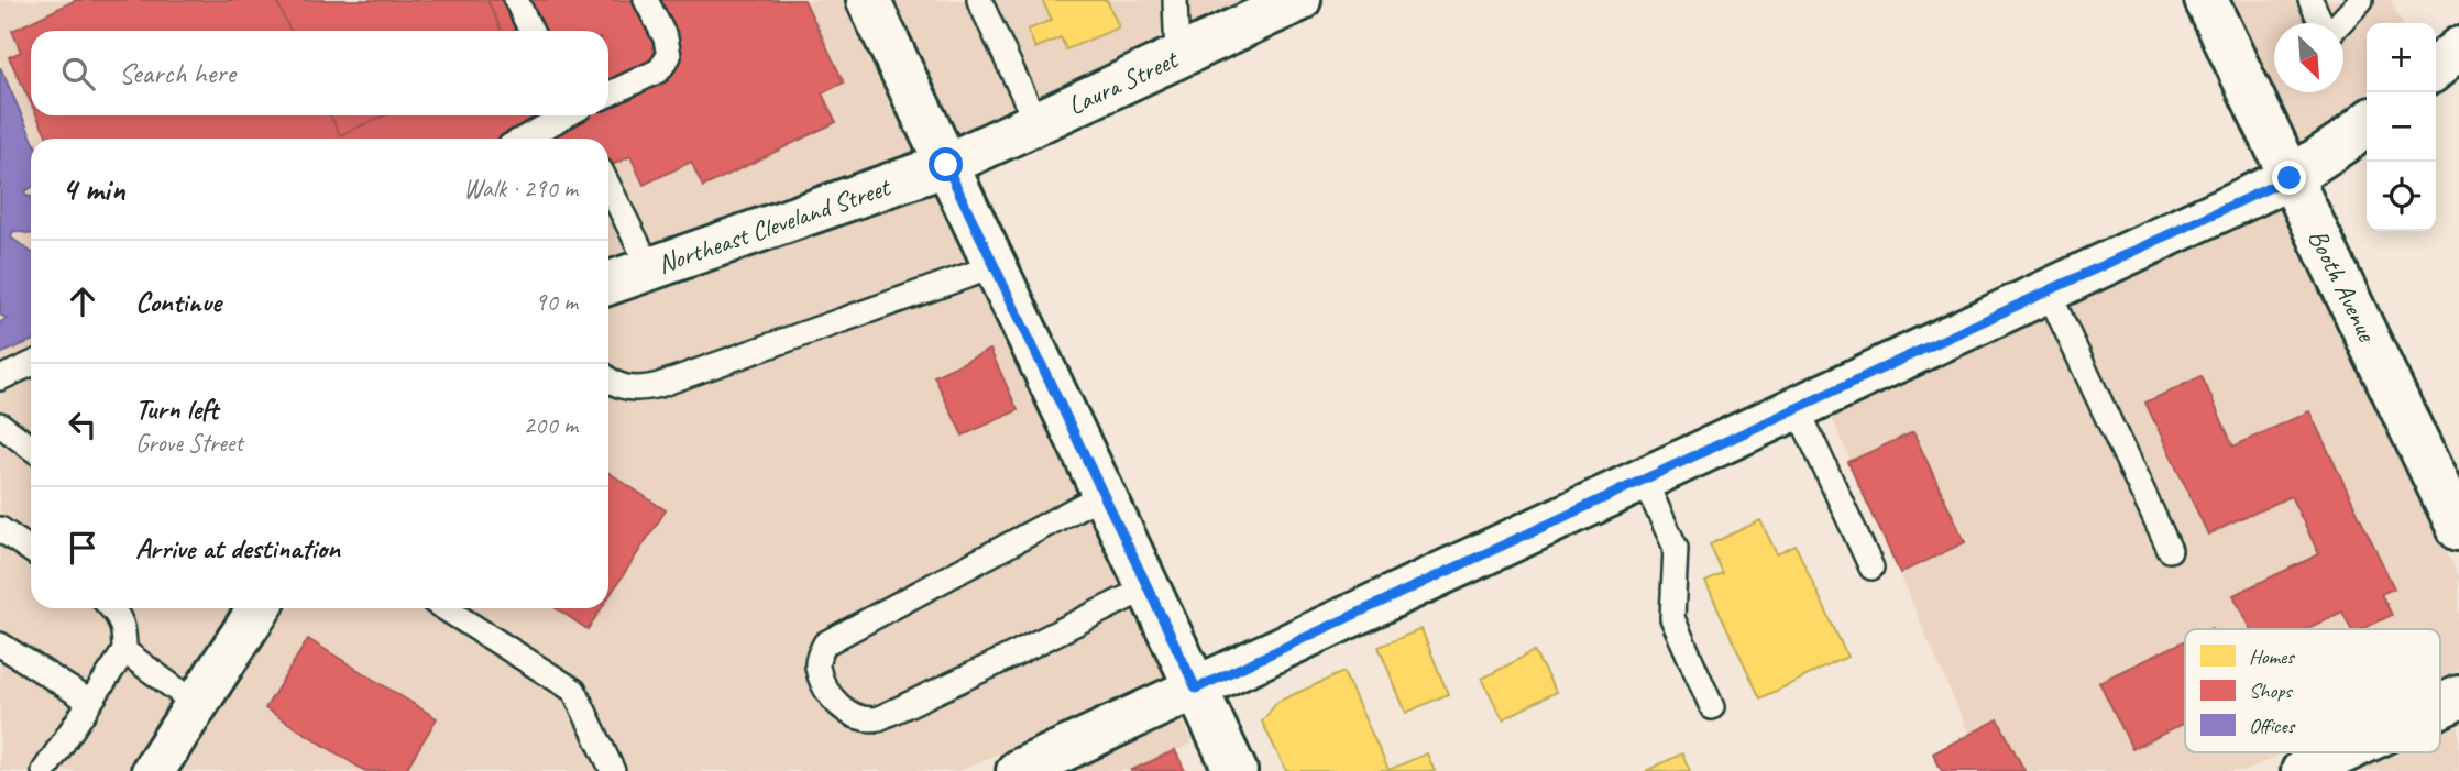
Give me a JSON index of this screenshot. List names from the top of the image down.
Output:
{
  "streets": {
    "street": ["Laura Street", "Northeast Cleveland Street", "Booth Avenue"]
  },
  "crossings": [
    ["Laura Street", "Northeast Cleveland Street"]
  ],
  "legend": ["Homes", "Shops", "Offices"],
  "north": "bottom right",
  "page": {
    "map_buttons": ["+", "−"],
    "search": "Search here",
    "heading": ["4 min", "Walk · 290 m"],
    "list": [
      ["Continue", "90 m"],
      ["Turn left", "Grove Street", "200 m"],
      "Arrive at destination"
    ]
  }
}
